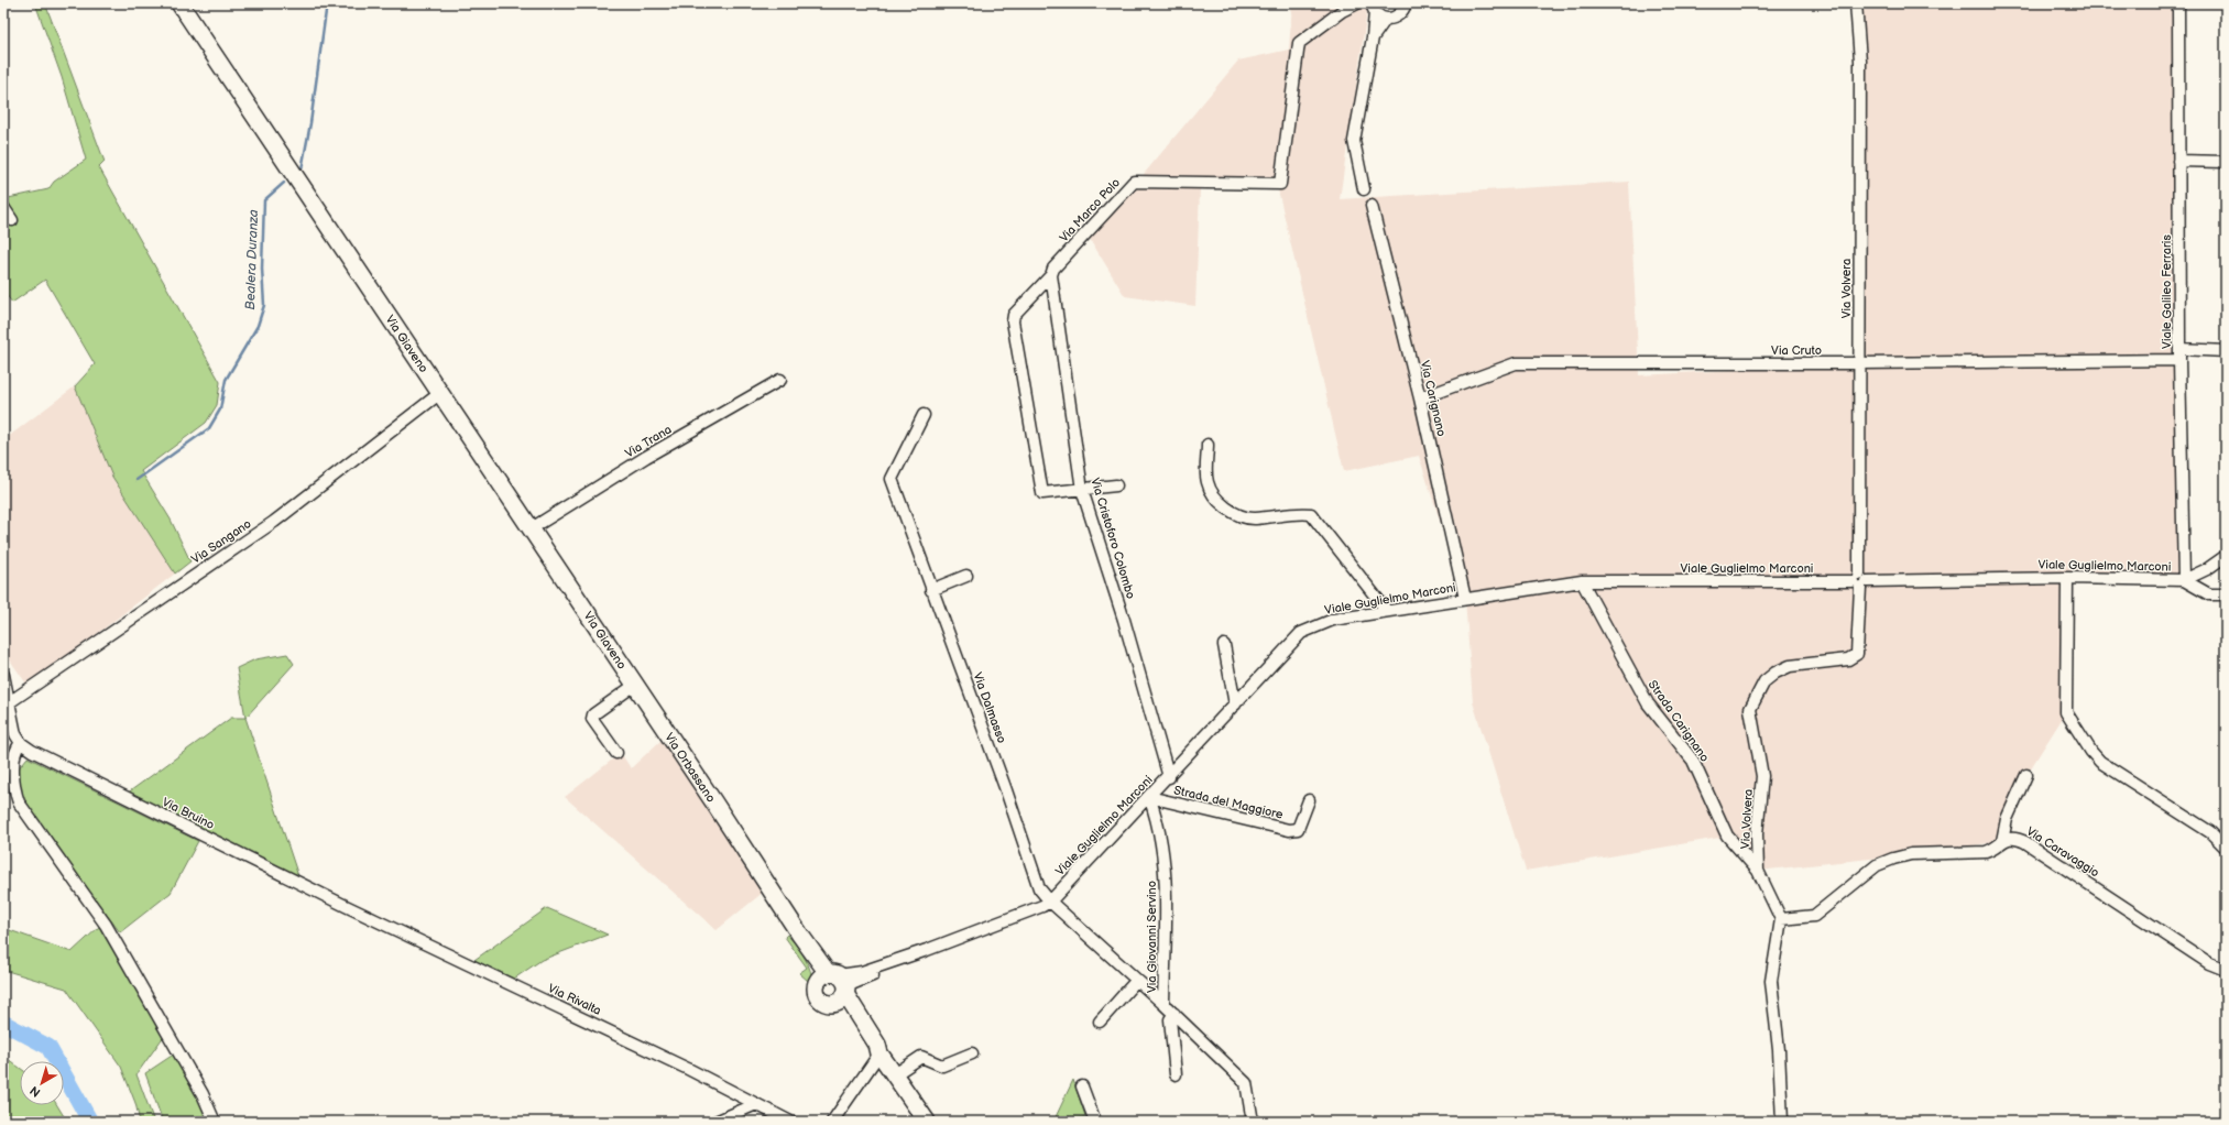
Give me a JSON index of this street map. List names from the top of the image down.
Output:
{
  "streets": {
    "main road": ["Via Giaveno", "Via Orbassano"],
    "street": [
      "Via Marco Polo",
      "Via Volvera",
      "Viale Galileo Ferraris",
      "Via Cruto",
      "Via Carignano",
      "Via Trana",
      "Via Cristoforo Colombo",
      "Via Sangano",
      "Viale Guglielmo Marconi",
      "Via Dalmasso",
      "Strada Carignano",
      "Strada del Maggiore",
      "Via Bruino",
      "Via Caravaggio",
      "Via Giovanni Servino",
      "Via Rivalta"
    ]
  },
  "crossings": [
    ["Via Marco Polo", "Via Cristoforo Colombo"],
    ["Via Volvera", "Via Cruto"],
    ["Via Volvera", "Viale Guglielmo Marconi"],
    ["Via Volvera", "Strada Carignano"],
    ["Viale Galileo Ferraris", "Via Cruto"],
    ["Viale Galileo Ferraris", "Viale Guglielmo Marconi"],
    ["Via Giaveno", "Via Trana"],
    ["Via Giaveno", "Via Sangano"],
    ["Via Giaveno", "Via Orbassano"],
    ["Via Cruto", "Via Carignano"],
    ["Via Carignano", "Viale Guglielmo Marconi"],
    ["Via Cristoforo Colombo", "Viale Guglielmo Marconi"],
    ["Viale Guglielmo Marconi", "Via Dalmasso"],
    ["Viale Guglielmo Marconi", "Strada Carignano"],
    ["Viale Guglielmo Marconi", "Via Orbassano"],
    ["Viale Guglielmo Marconi", "Strada del Maggiore"],
    ["Viale Guglielmo Marconi", "Via Giovanni Servino"],
    ["Via Dalmasso", "Via Giovanni Servino"],
    ["Strada del Maggiore", "Via Giovanni Servino"],
    ["Via Bruino", "Via Rivalta"]
  ],
  "water": ["Bealera Duranza"],
  "north": "bottom left"
}
